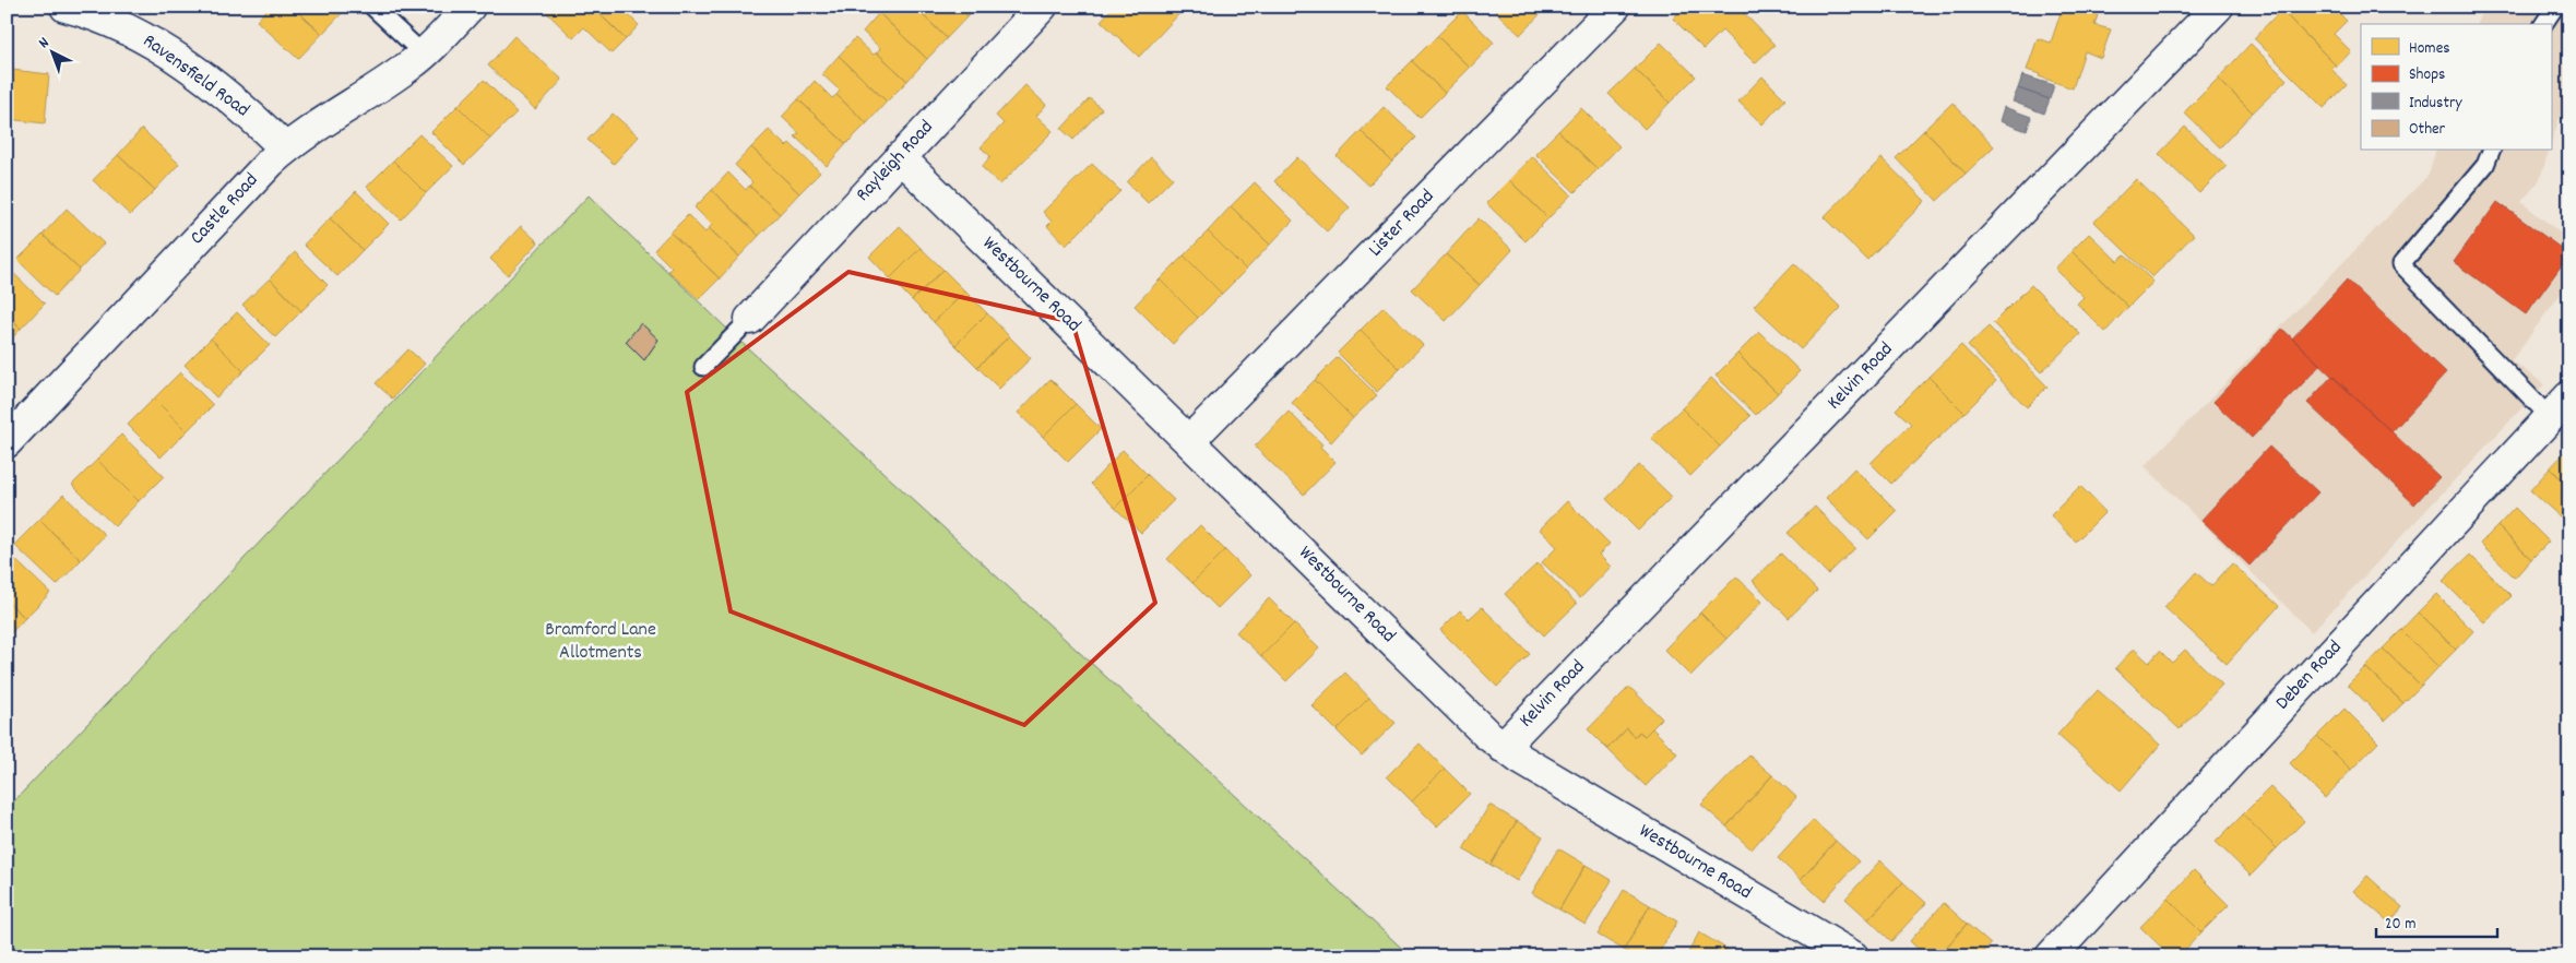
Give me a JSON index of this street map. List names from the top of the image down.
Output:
{
  "streets": {
    "street": [
      "Ravensfield Road",
      "Rayleigh Road",
      "Castle Road",
      "Lister Road",
      "Westbourne Road",
      "Kelvin Road",
      "Deben Road"
    ]
  },
  "crossings": [
    ["Ravensfield Road", "Castle Road"],
    ["Rayleigh Road", "Westbourne Road"],
    ["Lister Road", "Westbourne Road"],
    ["Westbourne Road", "Kelvin Road"]
  ],
  "parks": ["Bramford Lane Allotments"],
  "legend": [
    "Homes",
    "Shops",
    "Industry",
    "Other"
  ],
  "scale_bar": "20 m",
  "north": "top left"
}
